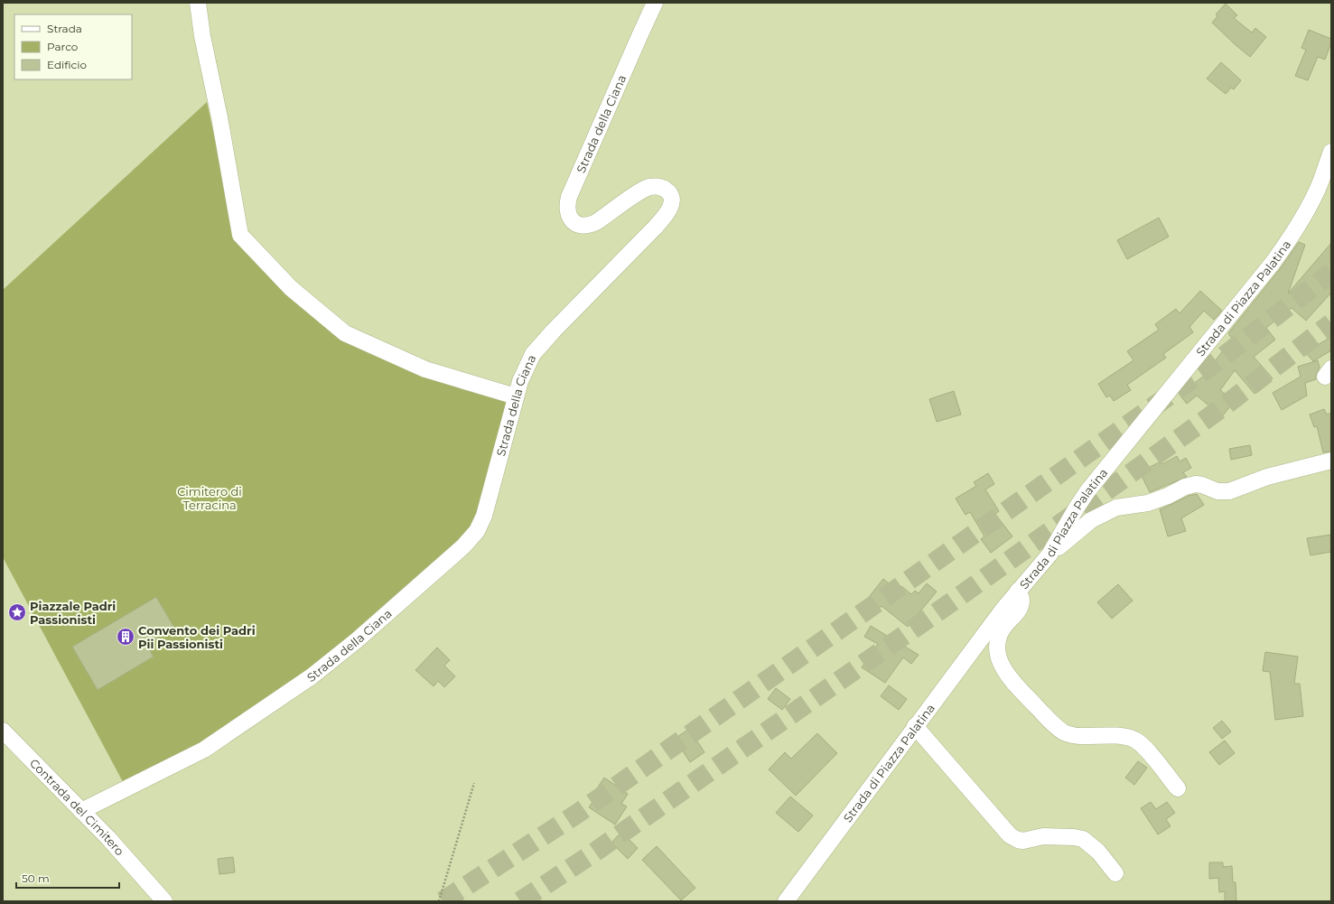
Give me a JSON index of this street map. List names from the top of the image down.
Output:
{
  "streets": {
    "street": ["Strada della Ciana", "Strada di Piazza Palatina", "Contrada del Cimitero"]
  },
  "crossings": [
    ["Strada della Ciana", "Contrada del Cimitero"]
  ],
  "parks": ["Cimitero di Terracina"],
  "places": {
    "place": ["Piazzale Padri Passionisti"],
    "building": ["Convento dei Padri Pii Passionisti"]
  },
  "legend": ["Strada", "Parco", "Edificio"],
  "scale_bar": "50 m"
}
